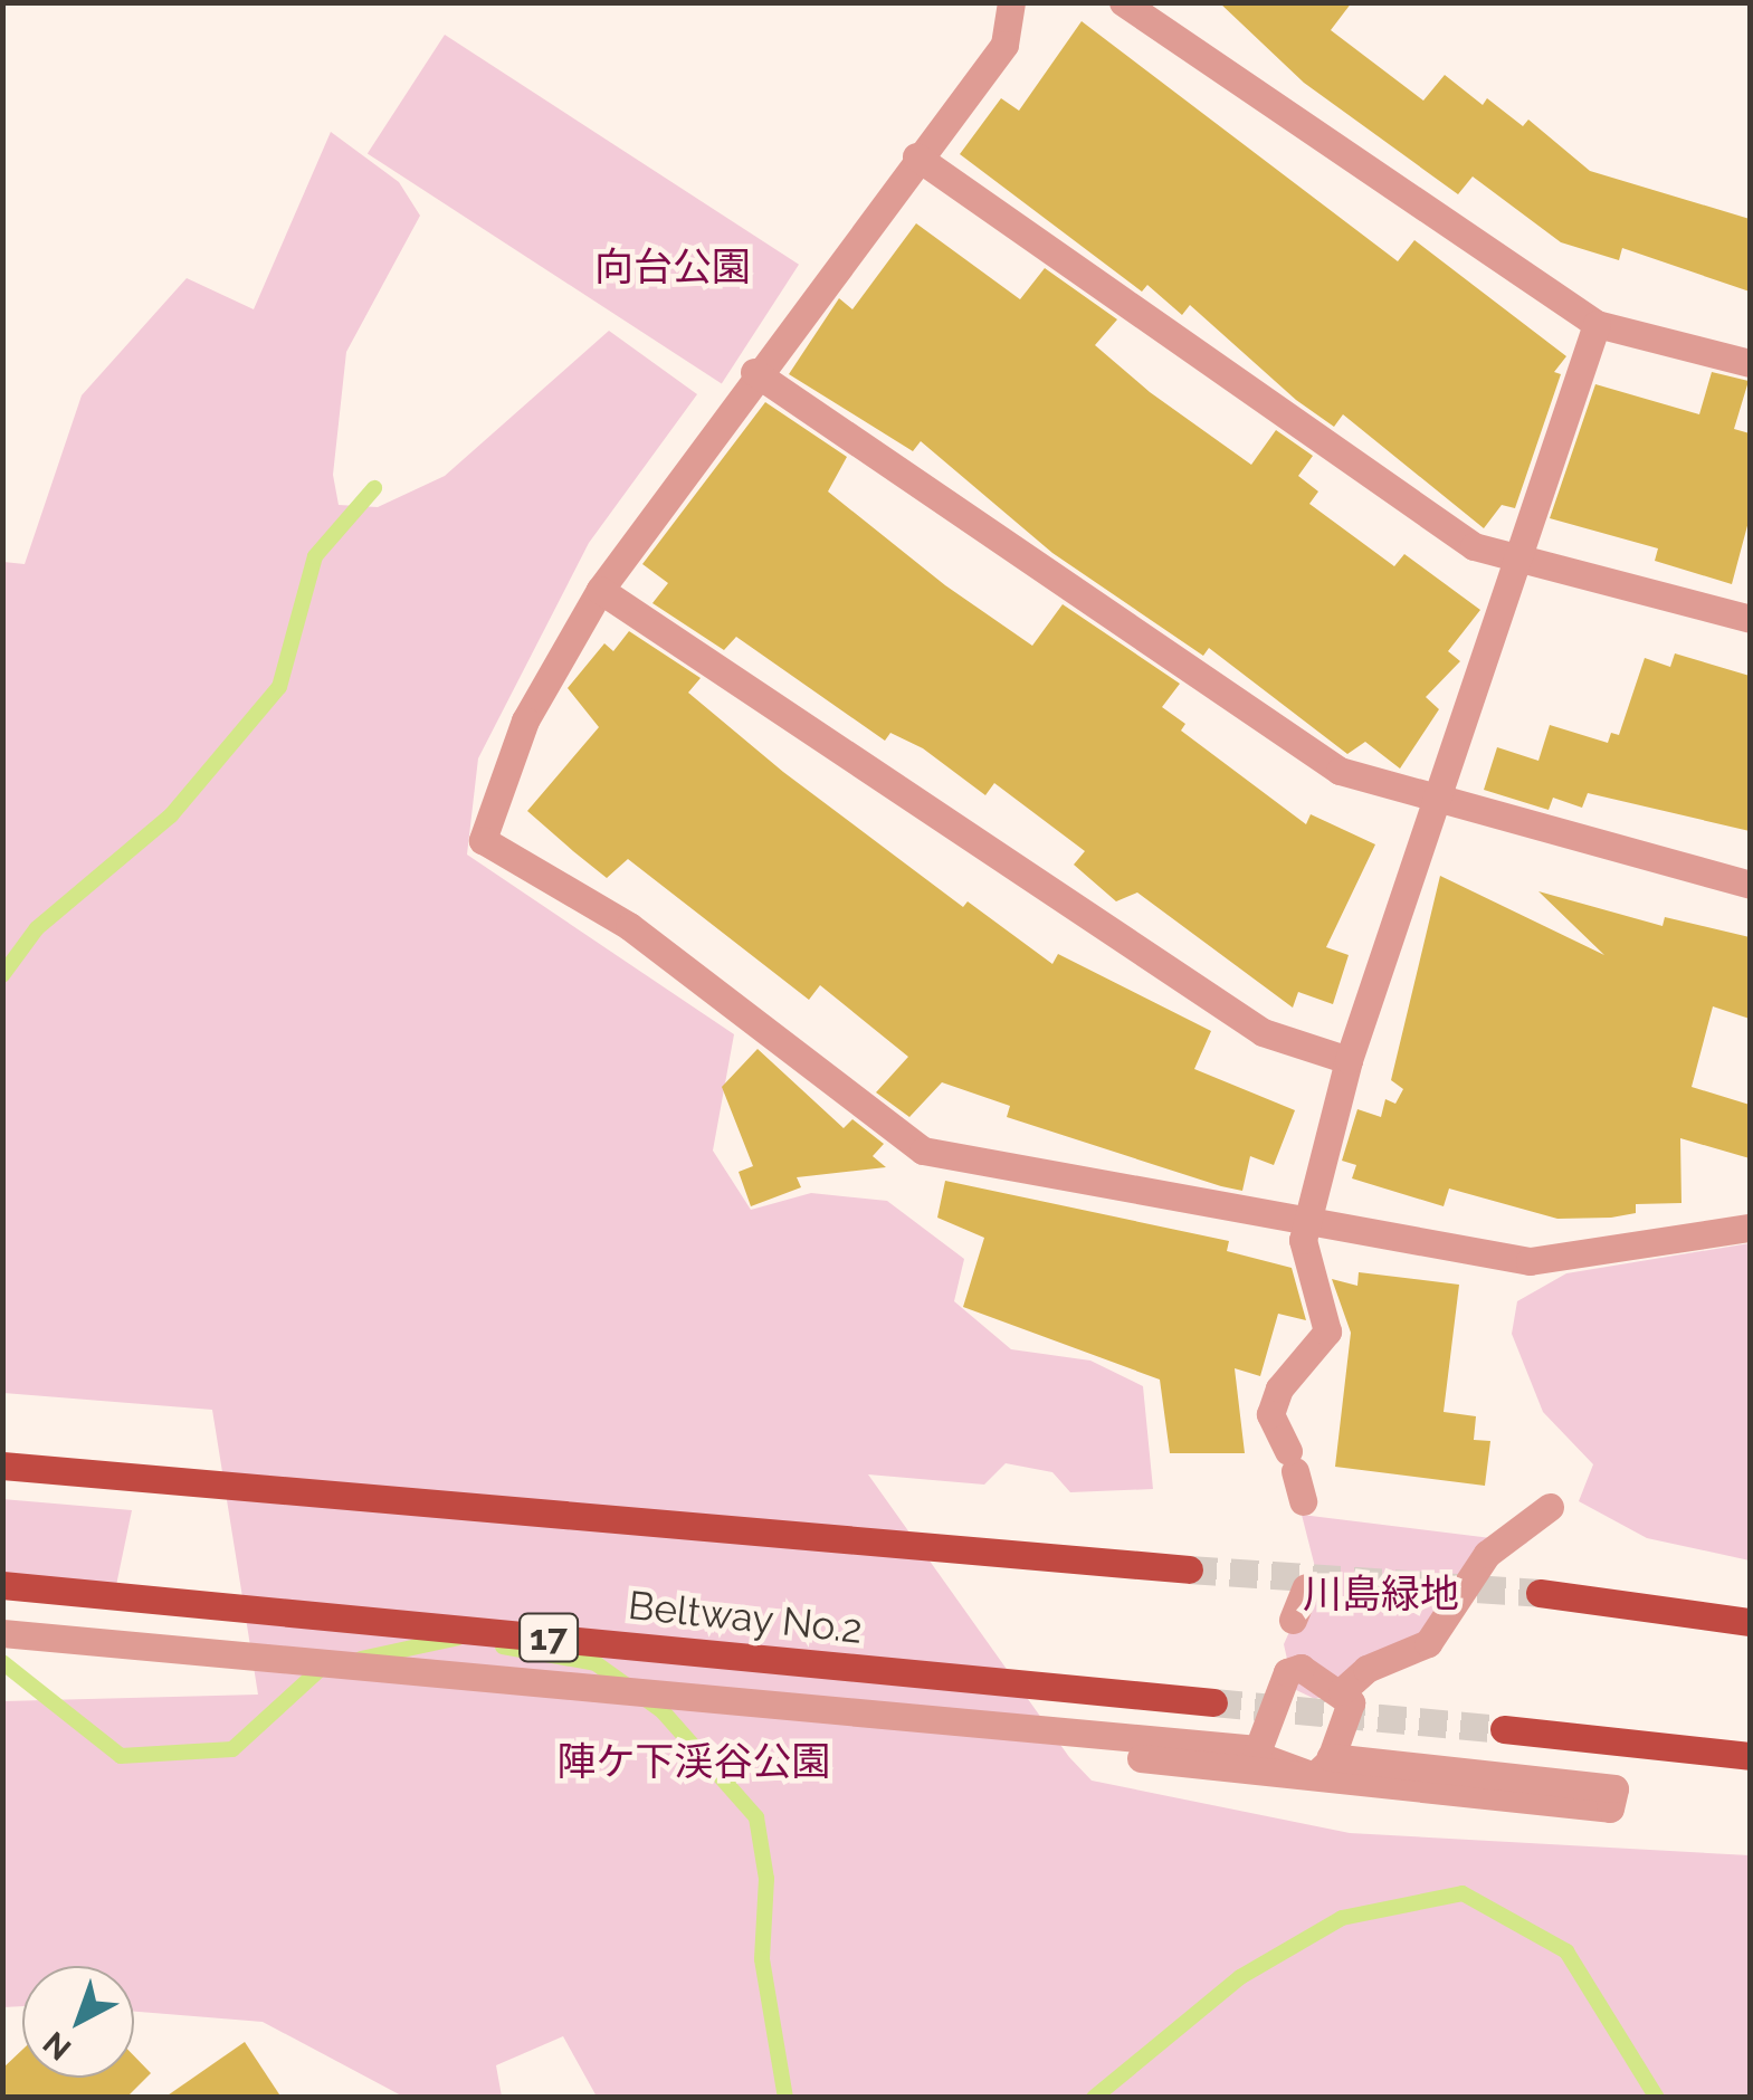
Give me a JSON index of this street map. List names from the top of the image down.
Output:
{
  "streets": {
    "main road": ["Beltway No.2", "17"]
  },
  "parks": ["向台公園", "川島緑地", "陣ケ下渓谷公園"],
  "north": "bottom left"
}
